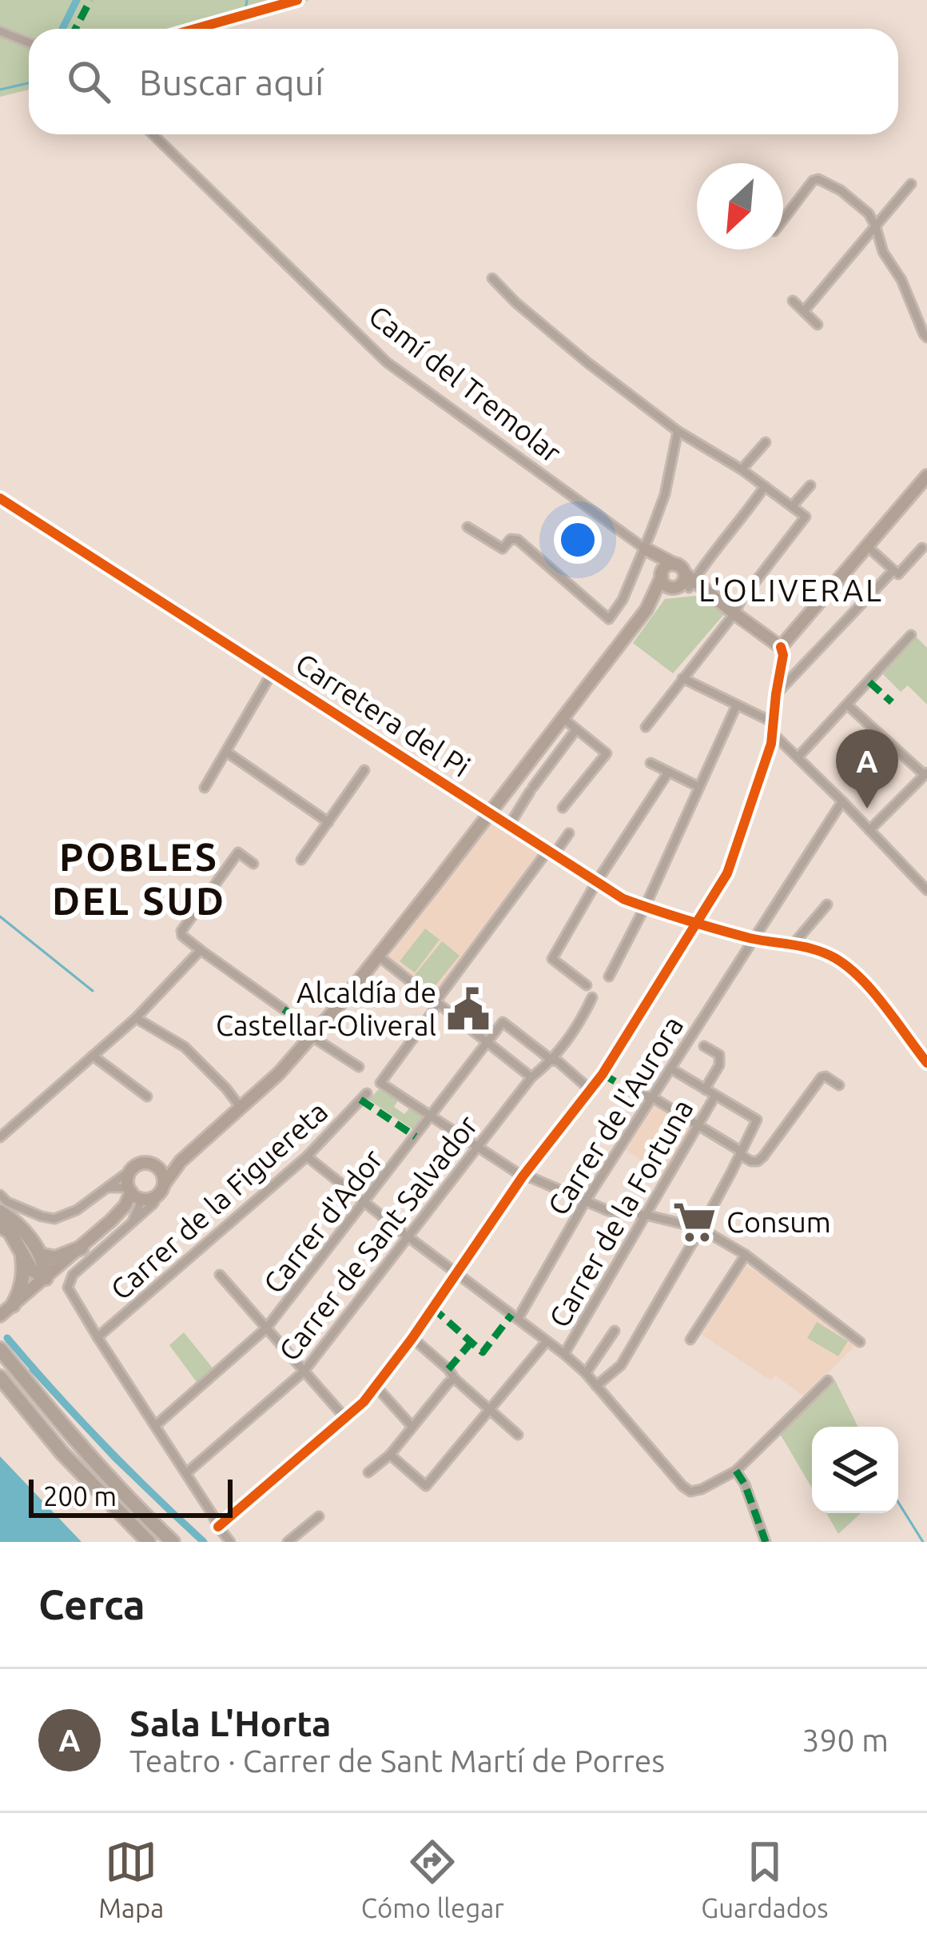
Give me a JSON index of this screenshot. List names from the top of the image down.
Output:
{
  "streets": {
    "street": [
      "Camí del Tremolar",
      "Carretera del Pi",
      "Carrer de l'Aurora",
      "Carrer de la Figuereta",
      "Carrer de la Fortuna",
      "Carrer d'Ador",
      "Carrer de Sant Salvador"
    ]
  },
  "crossings": [
    ["Carretera del Pi", "Carrer de l'Aurora"],
    ["Carrer d'Ador", "Carrer de Sant Salvador"]
  ],
  "districts": ["L'OLIVERAL", "POBLES DEL SUD"],
  "places": {
    "public building": ["Alcaldía de Castellar-Oliveral"],
    "supermarket": ["Consum"]
  },
  "scale_bar": "200 m",
  "north": "bottom left",
  "page": {
    "search": "Buscar aquí",
    "pins": "A",
    "scale": "200 m",
    "heading": "Cerca",
    "list": [
      {
        "mark": "A",
        "name": "Sala L'Horta",
        "note": "Teatro · Carrer de Sant Martí de Porres",
        "value": "390 m"
      }
    ],
    "nav": ["Mapa", "Cómo llegar", "Guardados"]
  }
}
